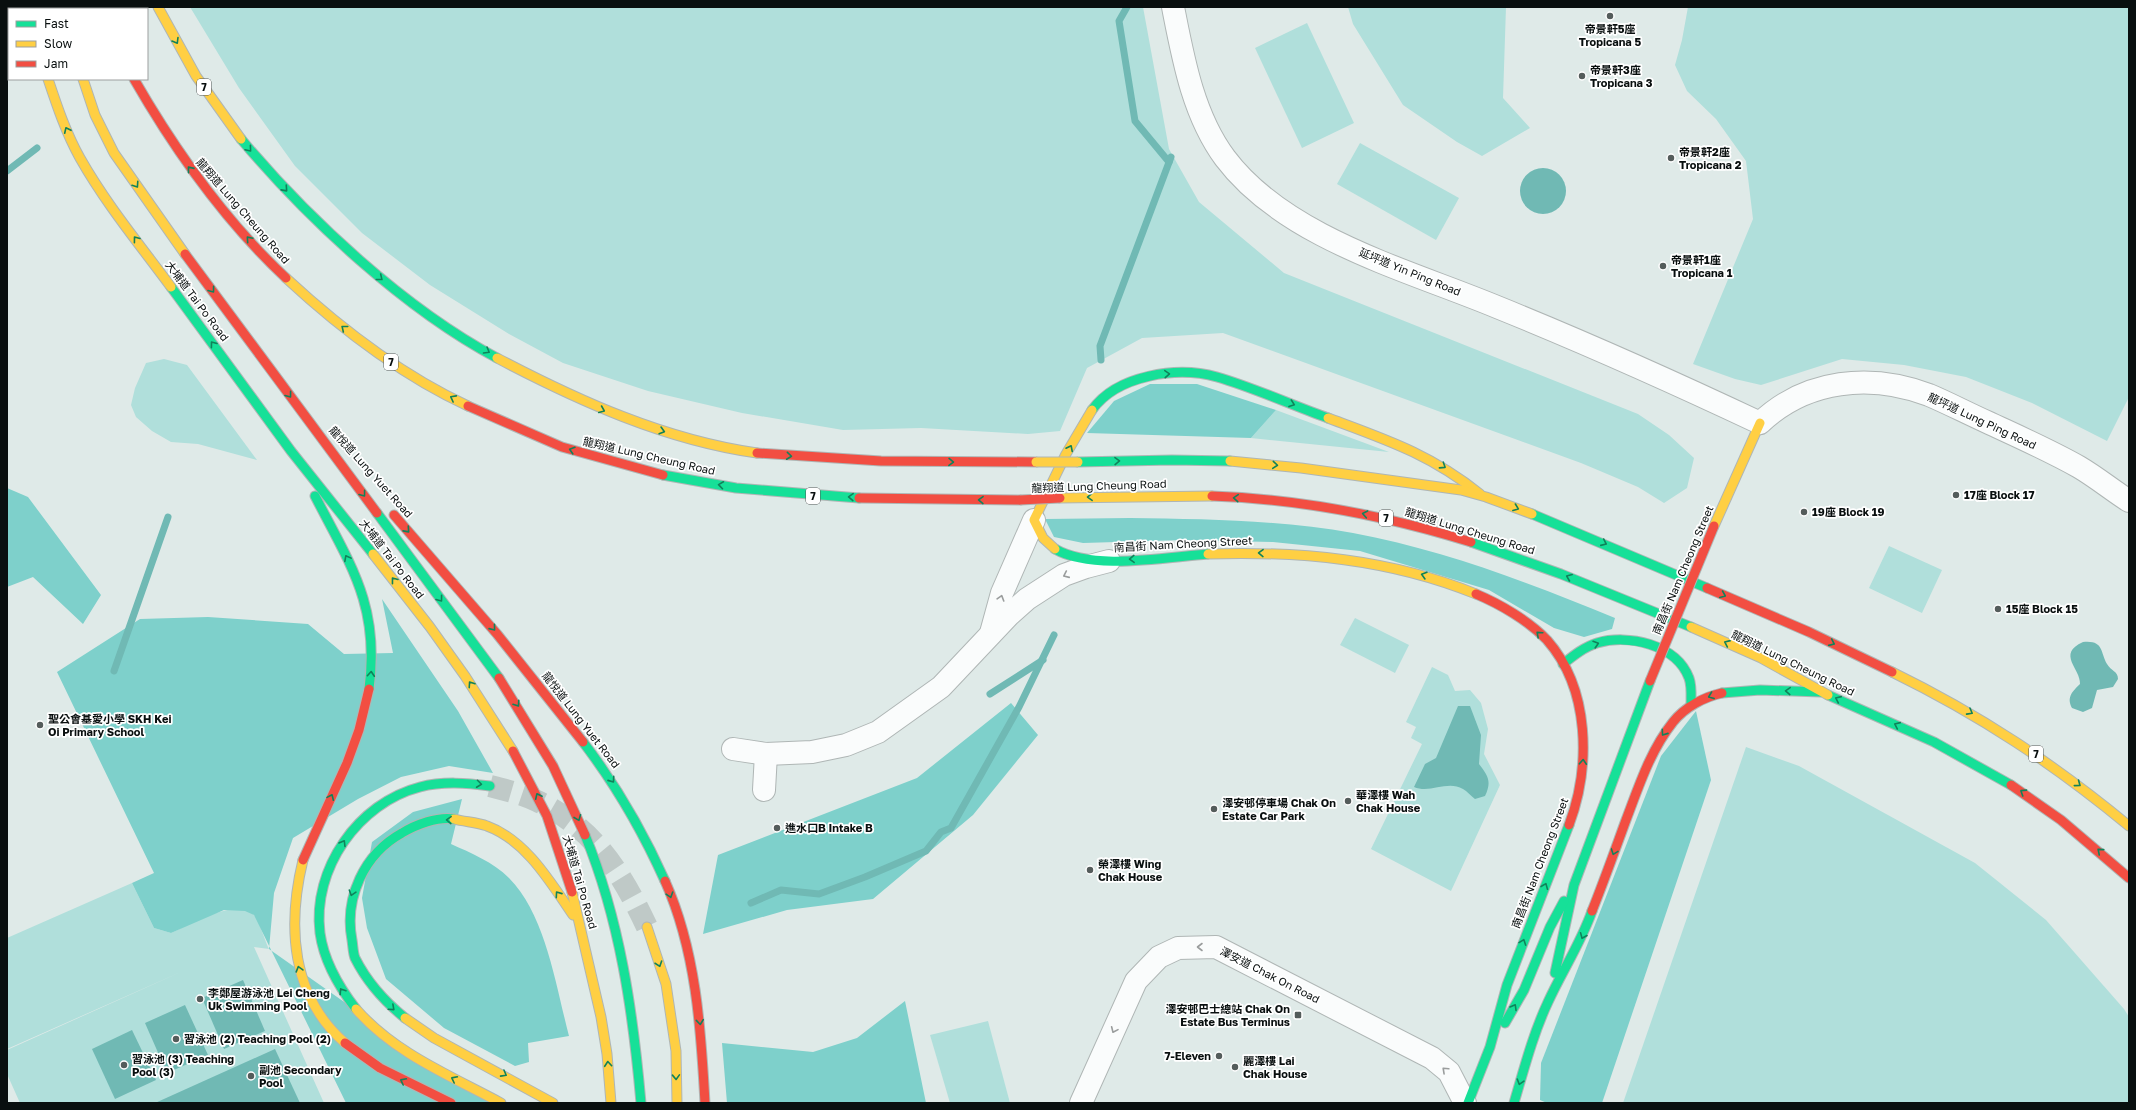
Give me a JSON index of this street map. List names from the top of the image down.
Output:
{
  "streets": {
    "main road": [
      "7",
      "龍翔道 Lung Cheung Road",
      "大埔道 Tai Po Road",
      "龍悅道 Lung Yuet Road",
      "南昌街 Nam Cheong Street"
    ],
    "street": ["延坪道 Yin Ping Road", "龍坪道 Lung Ping Road", "澤安道 Chak On Road"]
  },
  "crossings": [
    ["龍翔道 Lung Cheung Road", "南昌街 Nam Cheong Street"],
    ["延坪道 Yin Ping Road", "龍坪道 Lung Ping Road"],
    ["延坪道 Yin Ping Road", "南昌街 Nam Cheong Street"],
    ["大埔道 Tai Po Road", "龍悅道 Lung Yuet Road"],
    ["龍坪道 Lung Ping Road", "南昌街 Nam Cheong Street"],
    ["南昌街 Nam Cheong Street", "澤安道 Chak On Road"]
  ],
  "one_way": ["龍悅道 Lung Yuet Road"],
  "places": {
    "other": [
      "帝景軒5座 Tropicana 5",
      "帝景軒3座 Tropicana 3",
      "帝景軒2座 Tropicana 2",
      "帝景軒1座 Tropicana 1",
      "17座 Block 17",
      "19座 Block 19",
      "15座 Block 15",
      "聖公會基愛小學 SKH Kei Oi Primary School",
      "華澤樓 Wah Chak House",
      "澤安邨停車場 Chak On Estate Car Park",
      "進水口B Intake B",
      "榮澤樓 Wing Chak House",
      "李鄭屋游泳池 Lei Cheng Uk Swimming Pool",
      "習泳池 (2) Teaching Pool (2)",
      "7-Eleven",
      "習泳池 (3) Teaching Pool (3)",
      "麗澤樓 Lai Chak House",
      "副池 Secondary Pool"
    ],
    "transit": ["澤安邨巴士總站 Chak On Estate Bus Terminus"]
  },
  "legend": ["Fast", "Slow", "Jam"]
}
